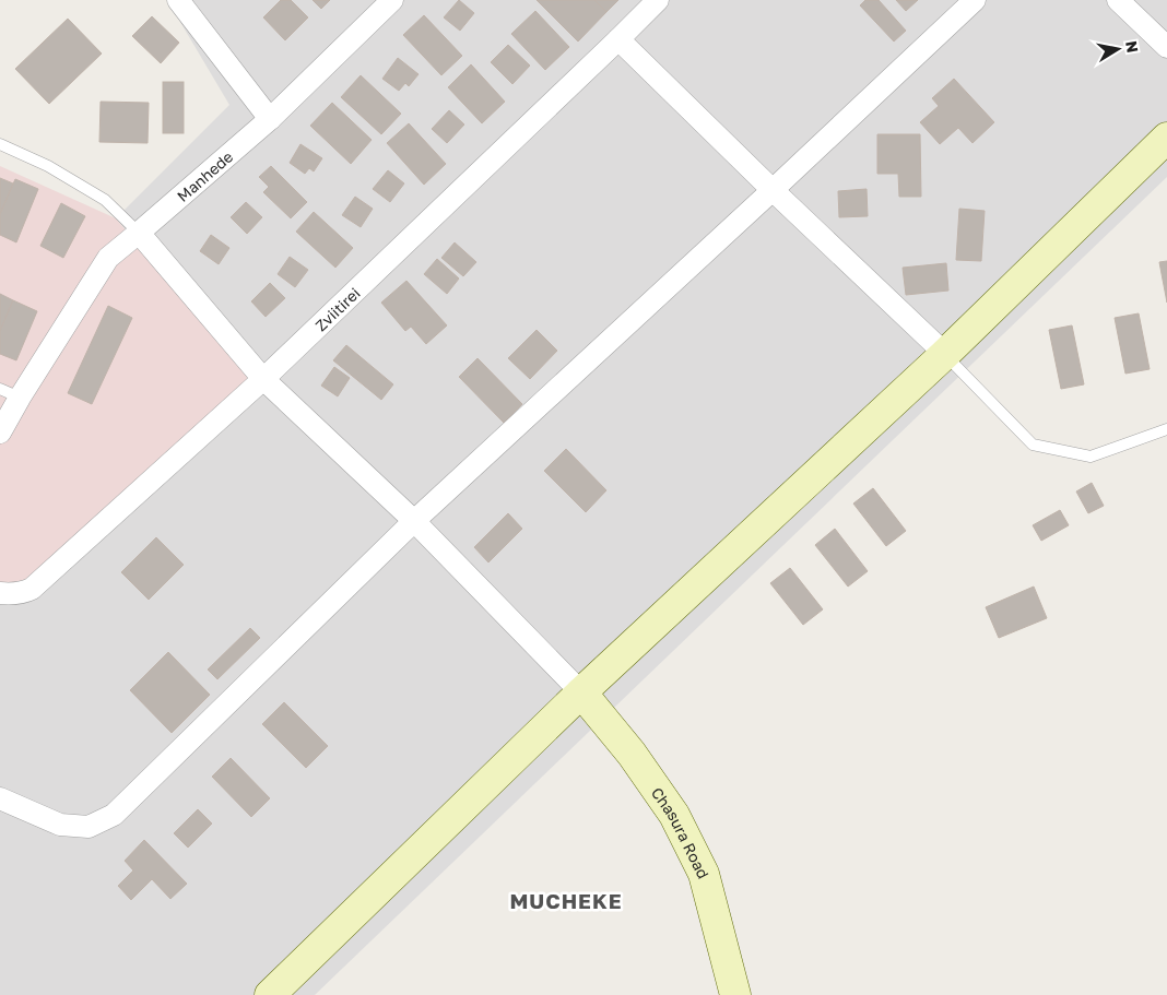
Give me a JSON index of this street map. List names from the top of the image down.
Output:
{
  "streets": {
    "street": ["Manhede", "Zviitirei", "Chasura Road"]
  },
  "districts": ["MUCHEKE"],
  "north": "right"
}
